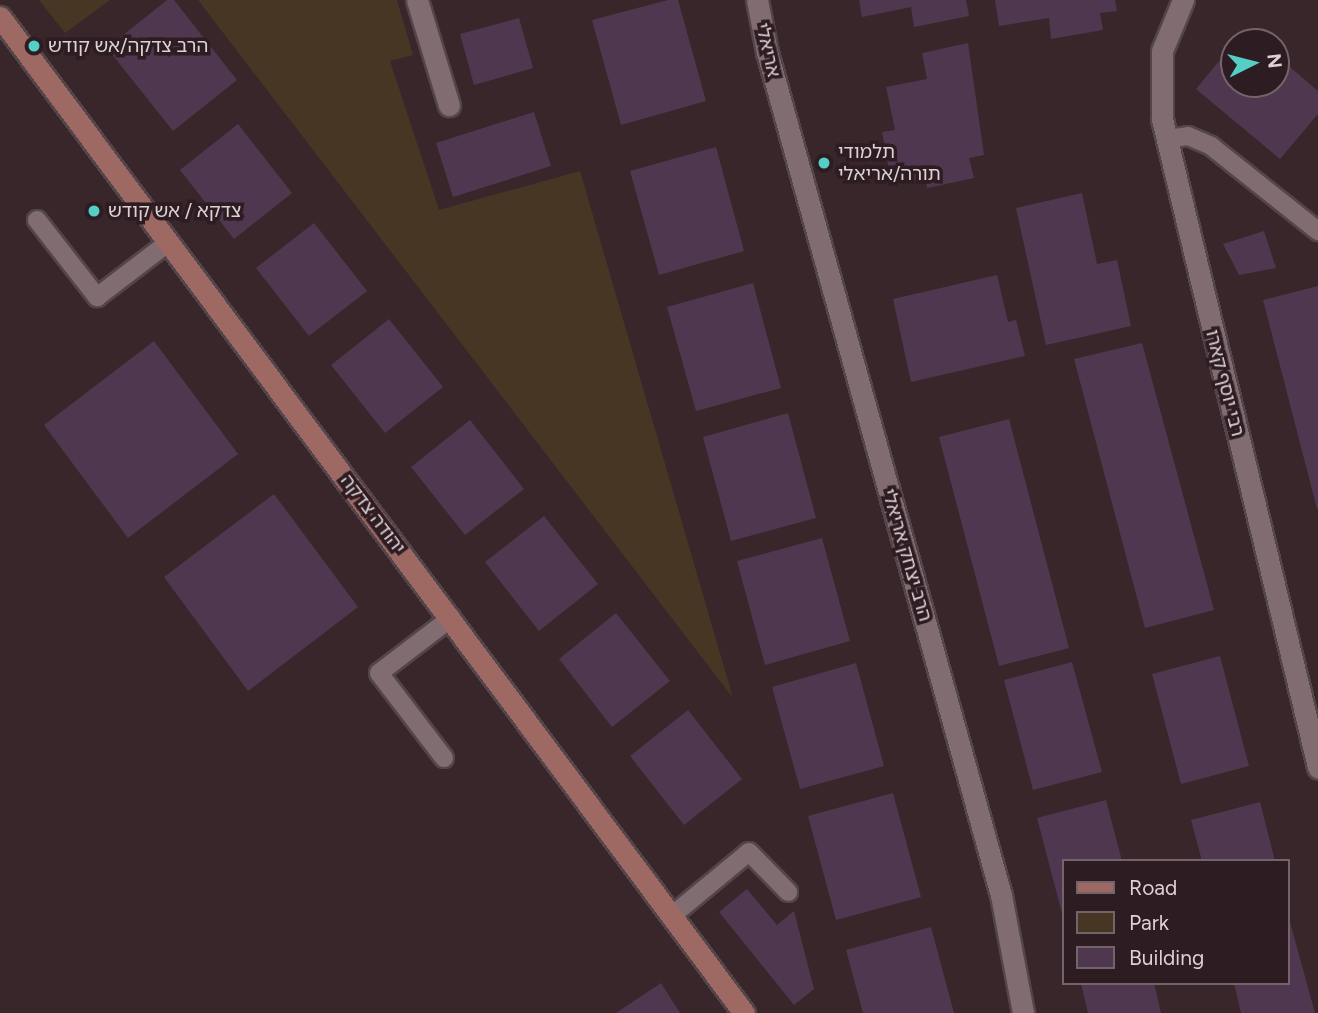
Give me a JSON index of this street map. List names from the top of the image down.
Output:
{
  "streets": {
    "street": [
      "אריאלי",
      "רבי יוסף קארו",
      "יהודה צדקה",
      "הרב יצחק אריאלי"
    ]
  },
  "crossings": [
    ["אריאלי", "הרב יצחק אריאלי"]
  ],
  "places": ["הרב צדקה/אש קודש", "תלמודי תורה/אריאלי", "צדקא / אש קודש"],
  "legend": ["Road", "Park", "Building"],
  "north": "right"
}
